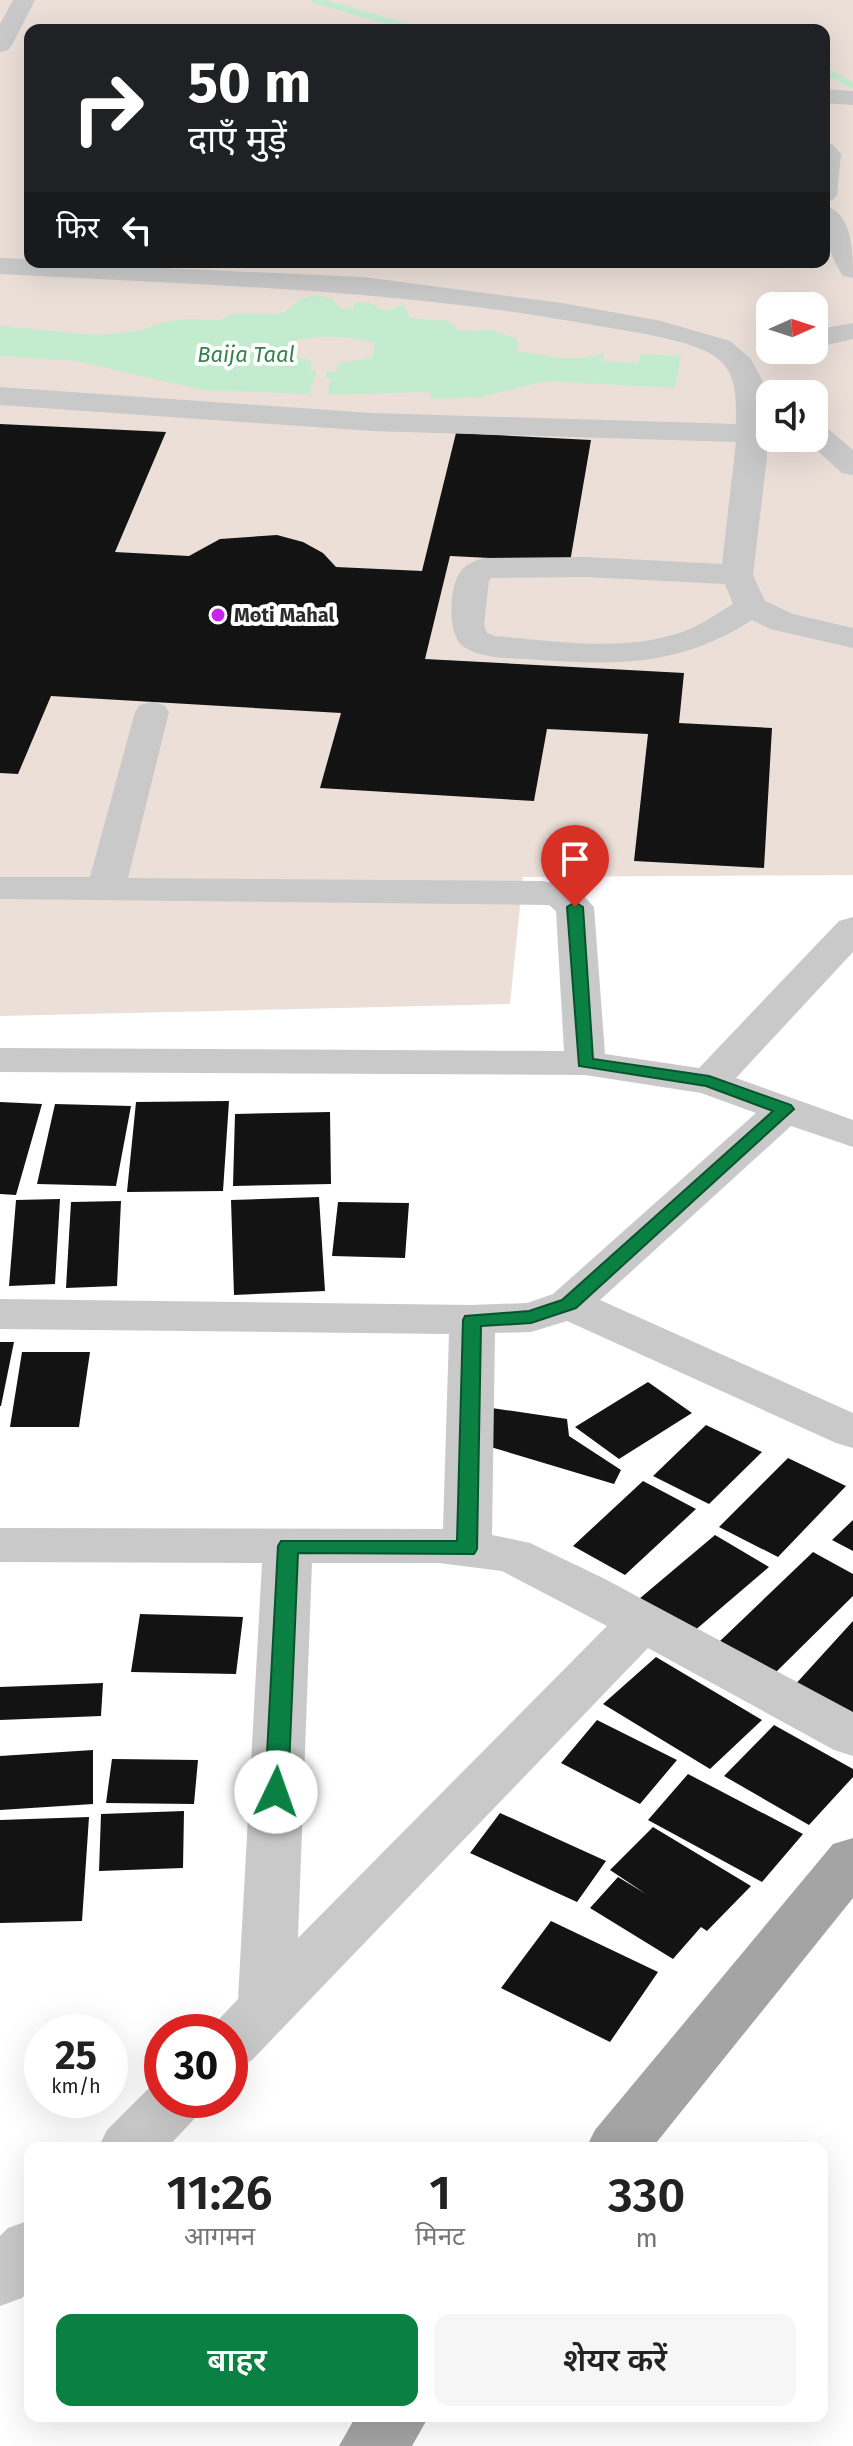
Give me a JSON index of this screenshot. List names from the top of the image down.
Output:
{
  "water": ["Baija Taal"],
  "places": ["Moti Mahal"],
  "north": "right",
  "page": {
    "turn": ["50 m", "दाएँ मुड़ें"],
    "then": "फिर",
    "speed": "25 km/h",
    "limit": "30",
    "eta": [
      "11:26",
      "आगमन",
      "1",
      "मिनट",
      "330",
      "m"
    ],
    "buttons": ["बाहर", "शेयर करें"]
  }
}
